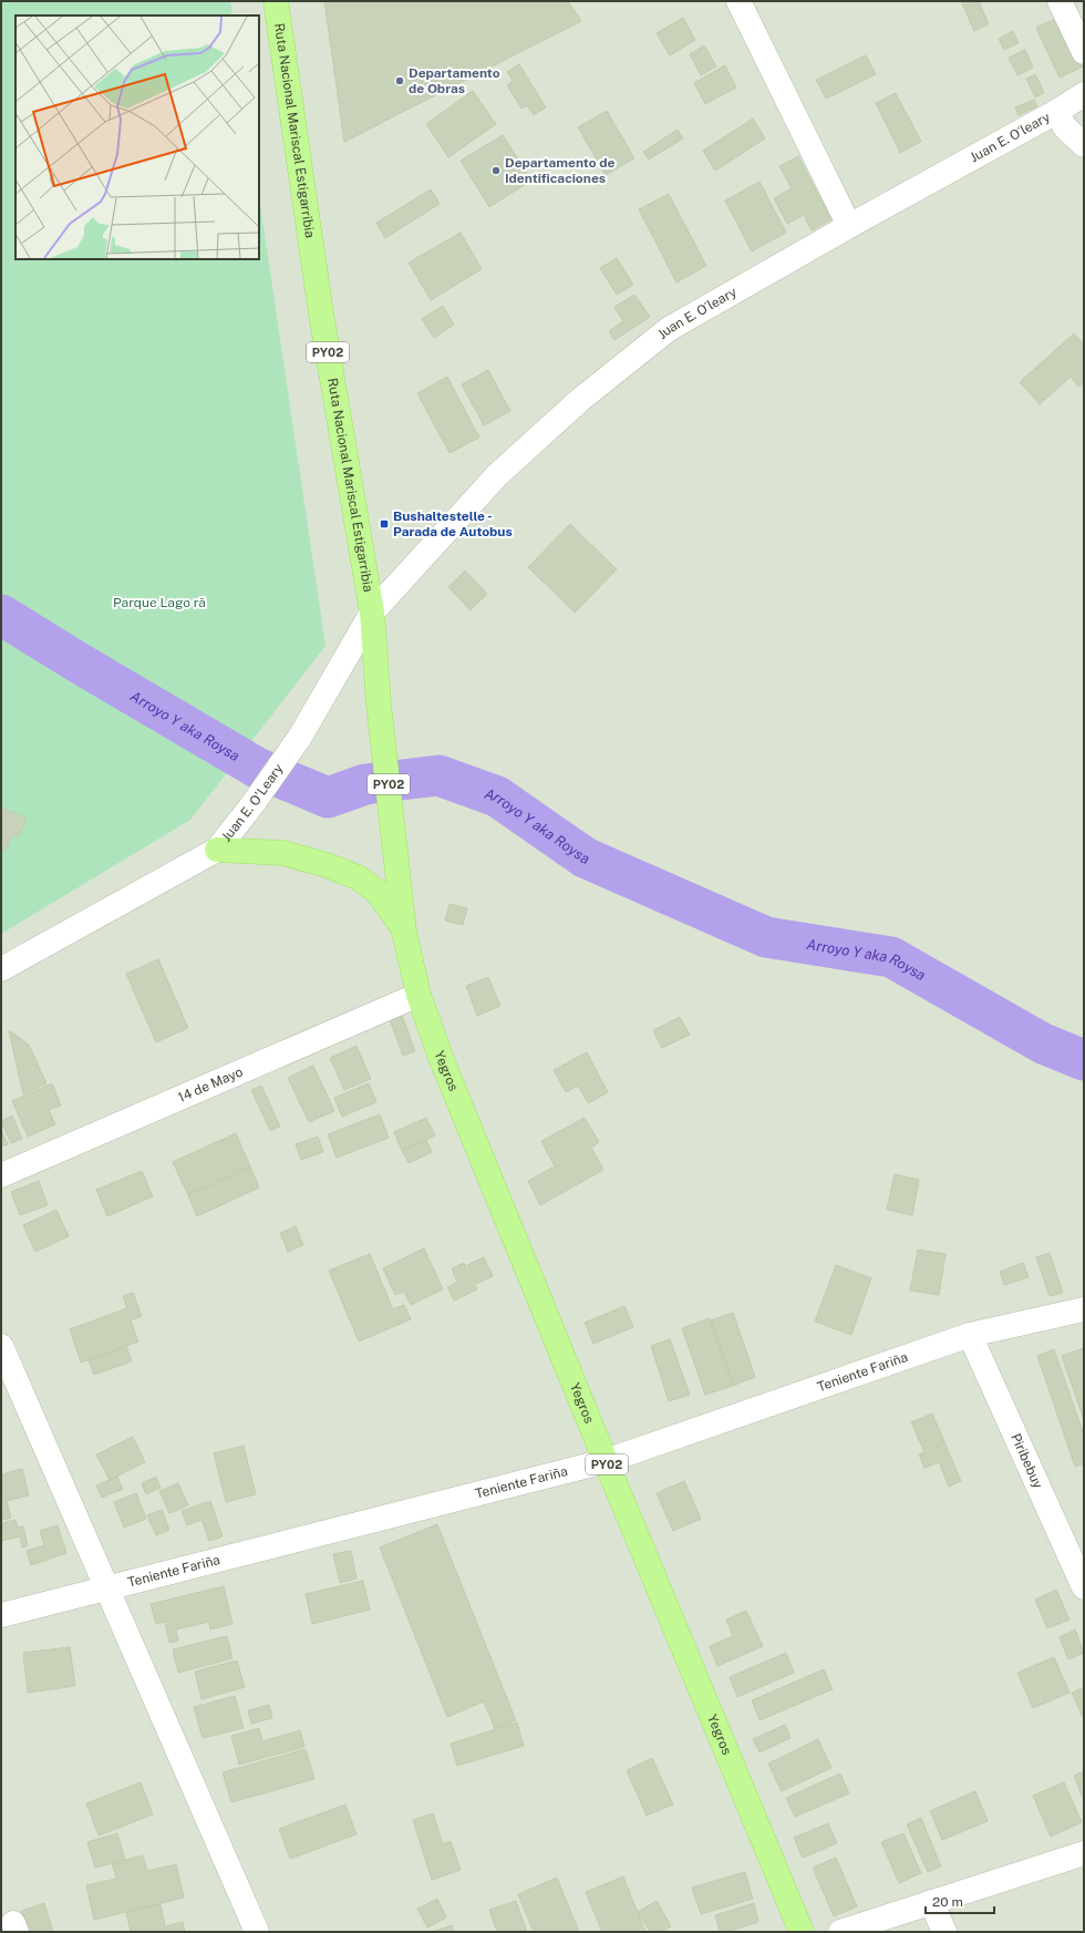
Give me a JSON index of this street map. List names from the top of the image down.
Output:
{
  "streets": {
    "main road": ["Ruta Nacional Mariscal Estigarribia", "PY02", "Yegros"],
    "street": [
      "Juan E. O´leary",
      "Juan E. O'Leary",
      "14 de Mayo",
      "Teniente Fariña",
      "Piribebuy"
    ]
  },
  "crossings": [
    ["Ruta Nacional Mariscal Estigarribia", "Juan E. O´leary"],
    ["Ruta Nacional Mariscal Estigarribia", "Juan E. O'Leary"],
    ["Ruta Nacional Mariscal Estigarribia", "Yegros"],
    ["Juan E. O´leary", "Juan E. O'Leary"],
    ["Yegros", "14 de Mayo"],
    ["Yegros", "Teniente Fariña"],
    ["Teniente Fariña", "Piribebuy"]
  ],
  "water": ["Arroyo Y aka Roysa"],
  "parks": ["Parque Lago rã"],
  "places": {
    "other": ["Departamento de Obras", "Departamento de Identificaciones"],
    "transit": ["Bushaltestelle - Parada de Autobus"]
  },
  "scale_bar": "20 m"
}
